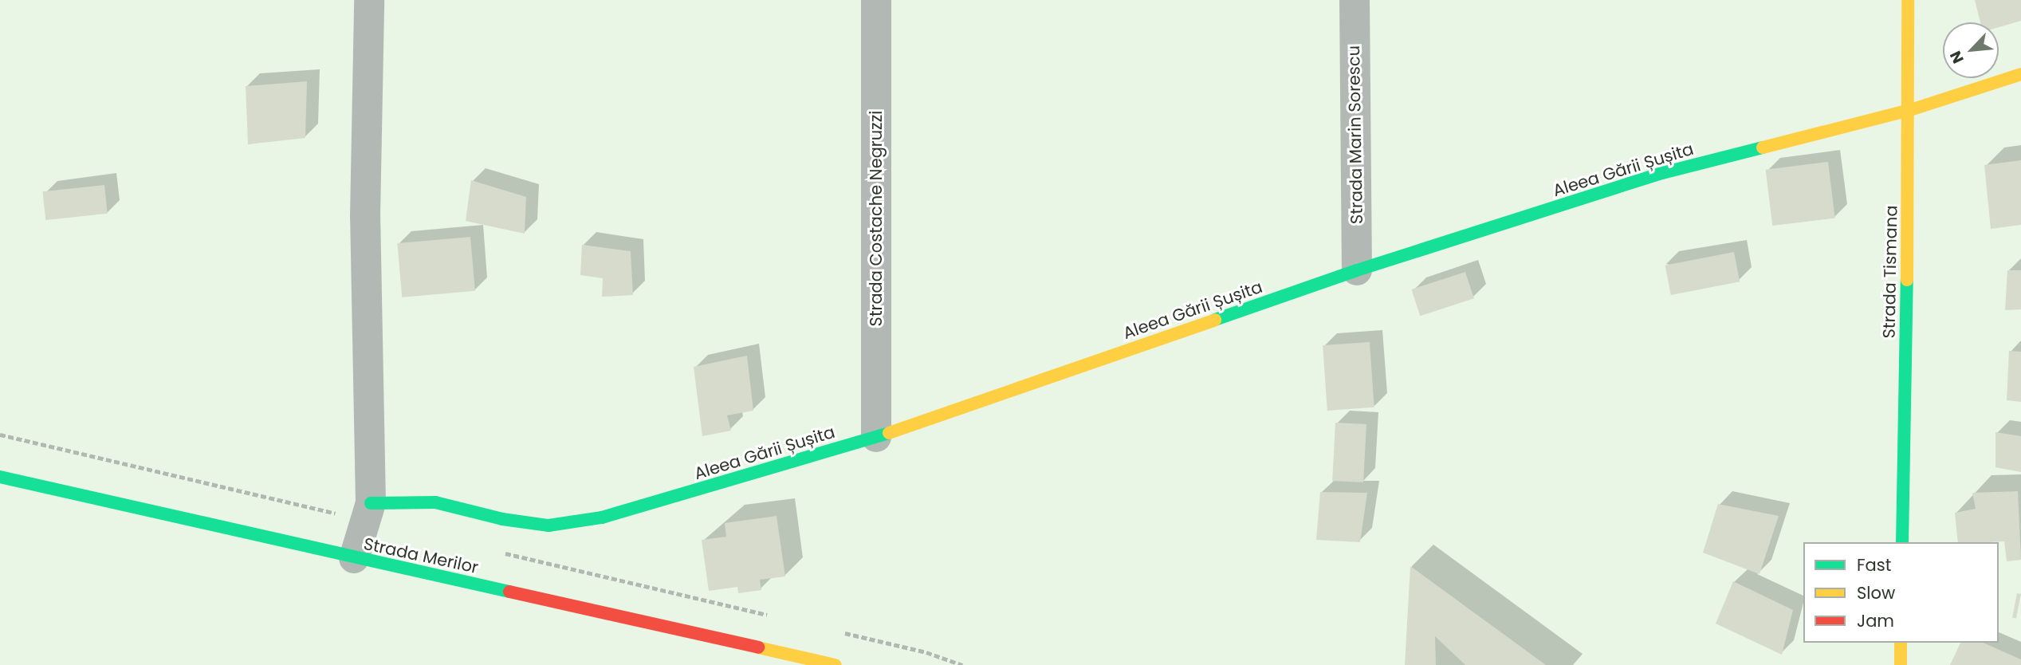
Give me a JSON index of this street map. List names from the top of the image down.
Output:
{
  "streets": {
    "street": [
      "Strada Marin Sorescu",
      "Aleea Gării Șușita",
      "Strada Costache Negruzzi",
      "Strada Tismana",
      "Strada Merilor"
    ]
  },
  "crossings": [
    ["Strada Marin Sorescu", "Aleea Gării Șușita"],
    ["Aleea Gării Șușita", "Strada Costache Negruzzi"],
    ["Aleea Gării Șușita", "Strada Tismana"]
  ],
  "legend": ["Fast", "Slow", "Jam"],
  "north": "bottom left"
}
